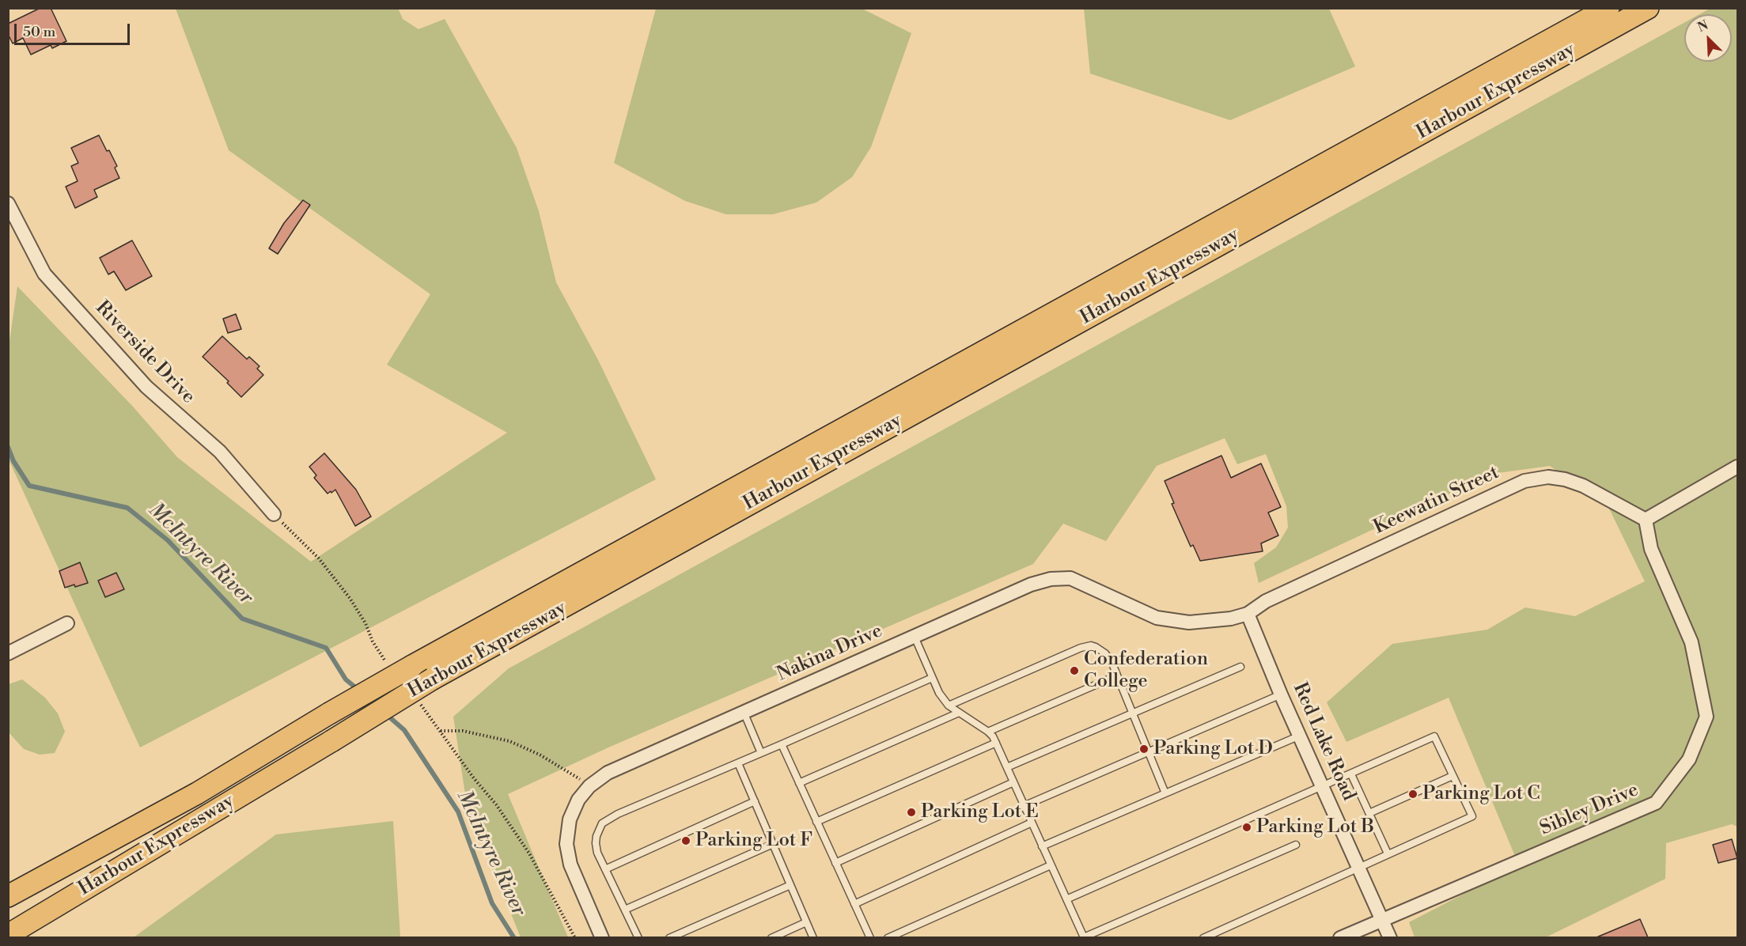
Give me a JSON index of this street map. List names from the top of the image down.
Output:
{
  "streets": {
    "main road": ["Harbour Expressway"],
    "street": [
      "Riverside Drive",
      "Keewatin Street",
      "Nakina Drive",
      "Red Lake Road",
      "Sibley Drive"
    ]
  },
  "crossings": [
    ["Keewatin Street", "Nakina Drive"],
    ["Keewatin Street", "Red Lake Road"],
    ["Keewatin Street", "Sibley Drive"],
    ["Nakina Drive", "Red Lake Road"],
    ["Red Lake Road", "Sibley Drive"]
  ],
  "water": ["McIntyre River"],
  "places": [
    "Confederation College",
    "Parking Lot D",
    "Parking Lot C",
    "Parking Lot E",
    "Parking Lot B",
    "Parking Lot F"
  ],
  "scale_bar": "50 m",
  "north": "top left"
}
